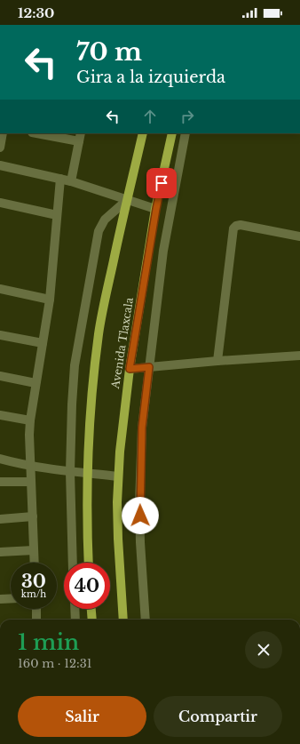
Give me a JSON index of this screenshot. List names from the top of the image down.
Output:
{
  "streets": {
    "main road": ["Avenida Tlaxcala"]
  },
  "page": {
    "status": "12:30",
    "turn": ["70 m", "Gira a la izquierda"],
    "speed": "30 km/h",
    "limit": "40",
    "heading": ["1 min", "160 m · 12:31"],
    "buttons": ["Salir", "Compartir"]
  }
}
